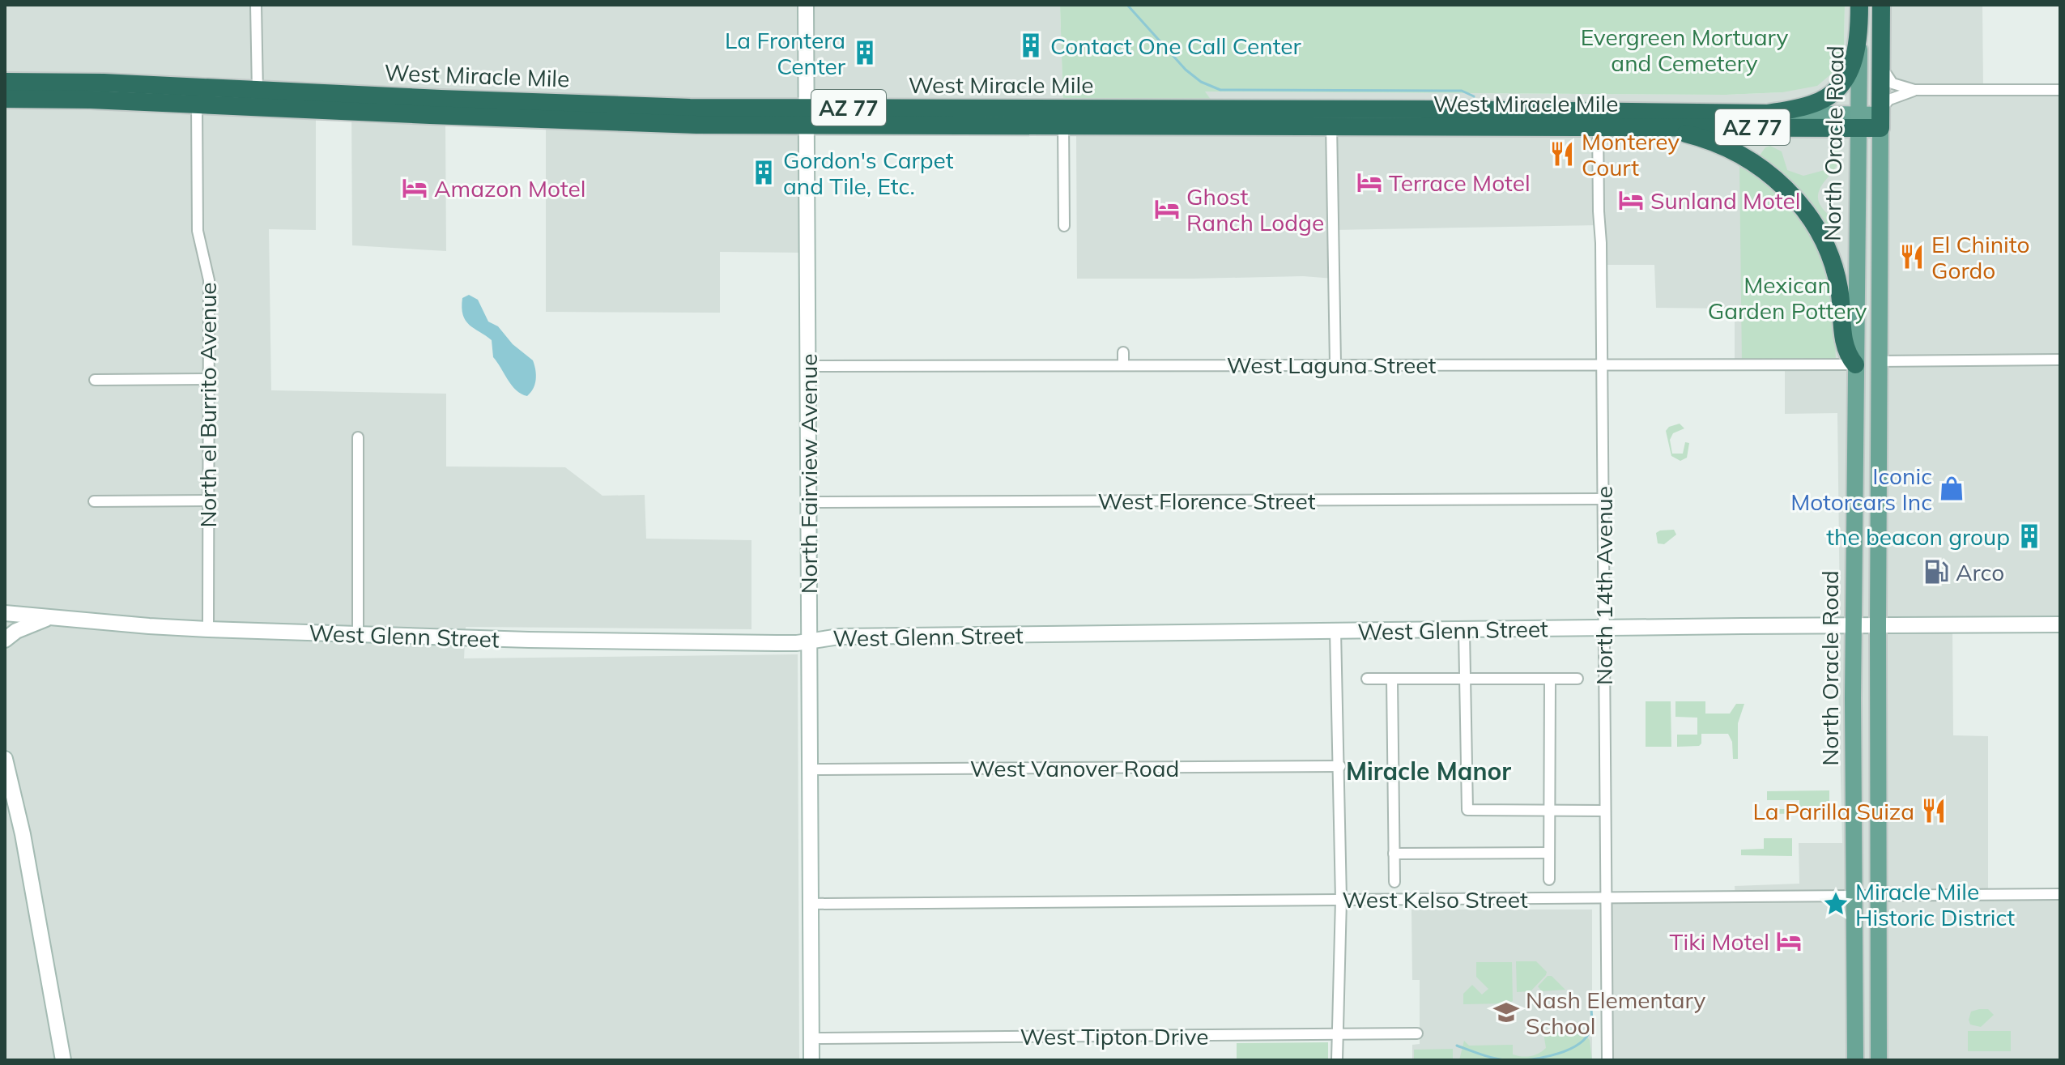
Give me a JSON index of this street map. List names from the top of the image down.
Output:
{
  "streets": {
    "highway": ["West Miracle Mile", "AZ 77", "North Oracle Road"],
    "street": [
      "West Laguna Street",
      "North el Burrito Avenue",
      "North Fairview Avenue",
      "West Florence Street",
      "North 14th Avenue",
      "West Glenn Street",
      "West Vanover Road",
      "West Kelso Street",
      "West Tipton Drive"
    ]
  },
  "crossings": [
    ["West Miracle Mile", "AZ 77"],
    ["West Miracle Mile", "North Oracle Road"],
    ["West Miracle Mile", "North el Burrito Avenue"],
    ["West Miracle Mile", "North Fairview Avenue"],
    ["West Miracle Mile", "North 14th Avenue"],
    ["AZ 77", "North Oracle Road"],
    ["North Oracle Road", "West Laguna Street"],
    ["North Oracle Road", "West Glenn Street"],
    ["North Oracle Road", "West Kelso Street"],
    ["West Laguna Street", "North Fairview Avenue"],
    ["West Laguna Street", "North 14th Avenue"],
    ["North el Burrito Avenue", "West Glenn Street"],
    ["North Fairview Avenue", "West Florence Street"],
    ["North Fairview Avenue", "West Glenn Street"],
    ["North Fairview Avenue", "West Vanover Road"],
    ["North Fairview Avenue", "West Kelso Street"],
    ["North Fairview Avenue", "West Tipton Drive"],
    ["West Florence Street", "North 14th Avenue"],
    ["North 14th Avenue", "West Glenn Street"],
    ["North 14th Avenue", "West Kelso Street"]
  ],
  "districts": ["Miracle Manor"],
  "parks": ["Evergreen Mortuary and Cemetery", "Mexican Garden Pottery"],
  "places": {
    "building": [
      "Contact One Call Center",
      "La Frontera Center",
      "Gordon's Carpet and Tile, Etc.",
      "the beacon group"
    ],
    "restaurant": ["Monterey Court", "El Chinito Gordo", "La Parilla Suiza"],
    "hotel": [
      "Terrace Motel",
      "Amazon Motel",
      "Sunland Motel",
      "Ghost Ranch Lodge",
      "Tiki Motel"
    ],
    "shop": ["Iconic Motorcars Inc"],
    "fuel station": ["Arco"],
    "place": ["Miracle Mile Historic District"],
    "school or university": ["Nash Elementary School"]
  }
}
